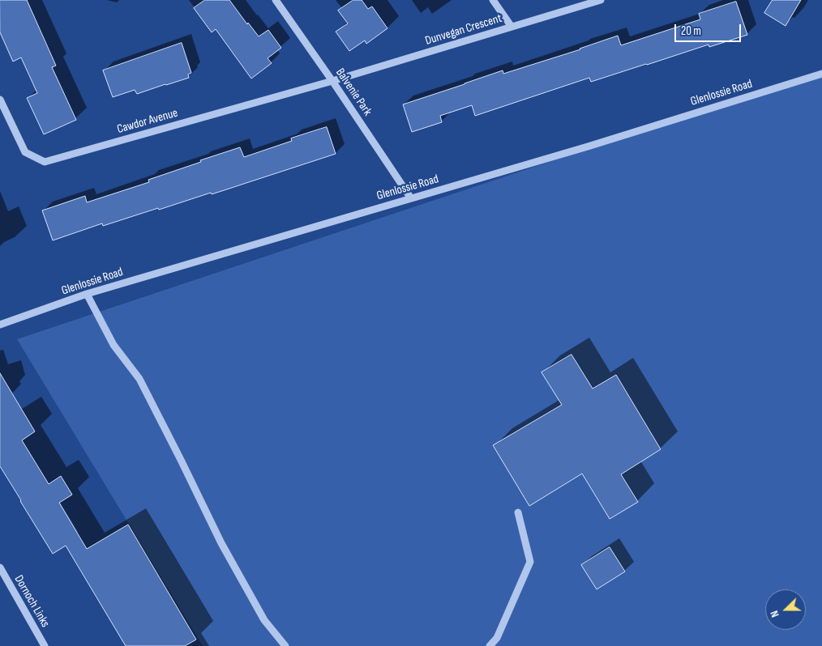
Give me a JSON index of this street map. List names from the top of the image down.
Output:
{
  "streets": {
    "street": [
      "Dunvegan Crescent",
      "Balvenie Park",
      "Glenlossie Road",
      "Cawdor Avenue",
      "Dornoch Links"
    ]
  },
  "crossings": [
    ["Dunvegan Crescent", "Balvenie Park"],
    ["Dunvegan Crescent", "Cawdor Avenue"],
    ["Balvenie Park", "Glenlossie Road"],
    ["Balvenie Park", "Cawdor Avenue"]
  ],
  "scale_bar": "20 m",
  "north": "left"
}
